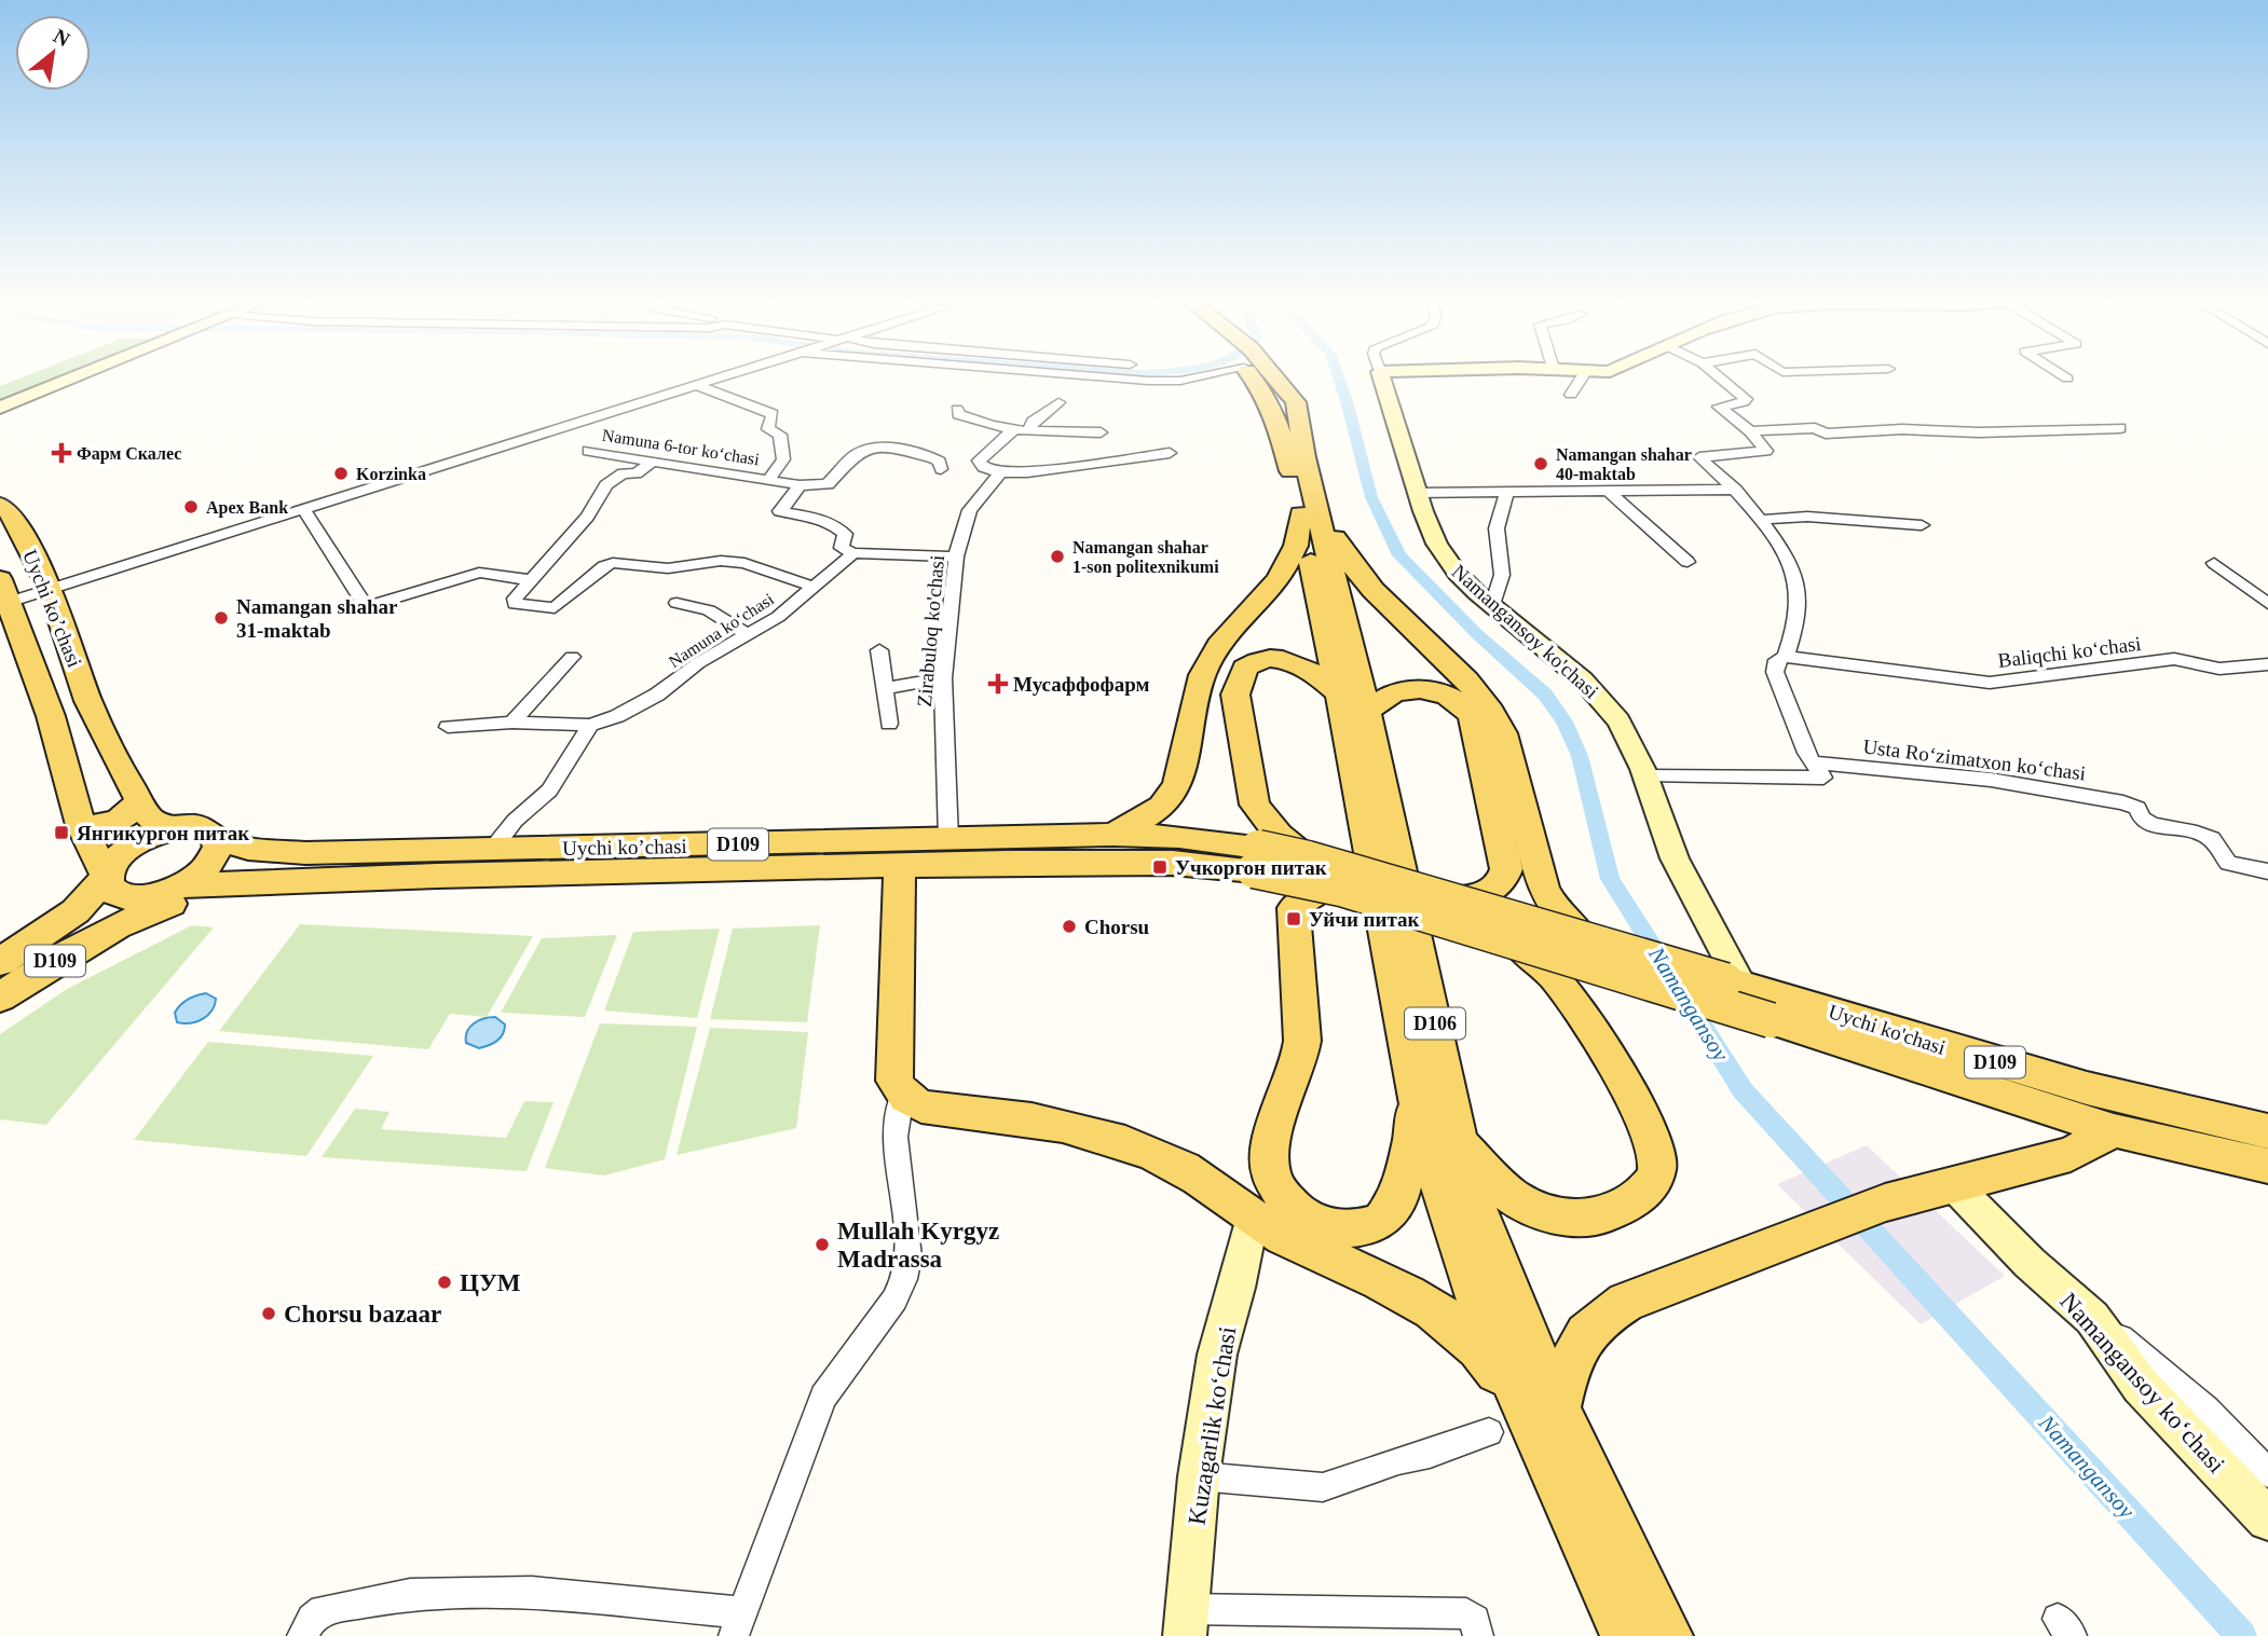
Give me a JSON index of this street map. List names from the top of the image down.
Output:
{
  "streets": {
    "main road": [
      "Uychi ko’chasi",
      "D109",
      "D106",
      "Uychi ko'chasi"
    ],
    "street": [
      "Namuna 6-tor koʻchasi",
      "Namuna koʻchasi",
      "Zirabuloq ko'chasi",
      "Namangansoy ko'chasi",
      "Baliqchi koʻchasi",
      "Usta Roʻzimatxon koʻchasi",
      "Namangansoy koʻchasi",
      "Kuzagarlik koʻchasi"
    ]
  },
  "crossings": [
    ["Uychi ko’chasi", "Zirabuloq ko'chasi"],
    ["Uychi ko’chasi", "D109"],
    ["Namangansoy ko'chasi", "D109"],
    ["Namangansoy ko'chasi", "Uychi ko'chasi"],
    ["D109", "Uychi ko'chasi"]
  ],
  "water": ["Namangansoy"],
  "places": {
    "health": ["Фарм Скалес", "Мусаффофарм"],
    "other": [
      "Namangan shahar 40-maktab",
      "Korzinka",
      "Apex Bank",
      "Namangan shahar 1-son politexnikumi",
      "Namangan shahar 31-maktab",
      "Chorsu",
      "Mullah Kyrgyz Madrassa",
      "ЦУМ",
      "Chorsu bazaar"
    ],
    "transit": ["Янгикургон питак", "Учкоргон питак", "Уйчи питак"]
  },
  "north": "top right"
}
